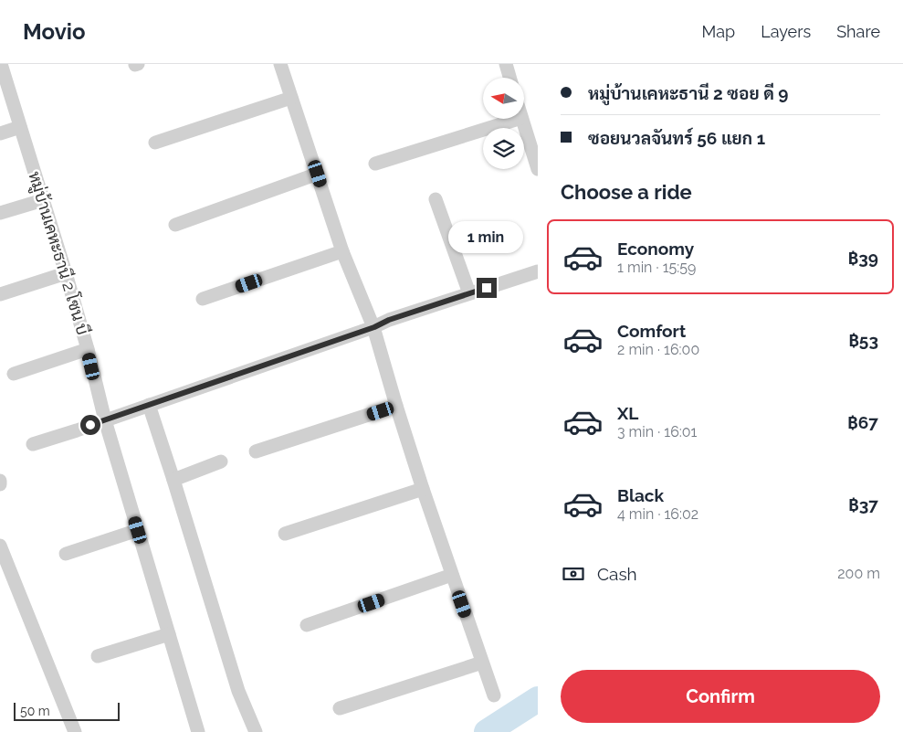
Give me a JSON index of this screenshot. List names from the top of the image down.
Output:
{
  "streets": {
    "street": ["หมู่บ้านเคหะธานี 2 โซน บี"]
  },
  "scale_bar": "50 m",
  "north": "left",
  "page": {
    "header": "Movio",
    "nav": ["Map", "Layers", "Share"],
    "banner": ["หมู่บ้านเคหะธานี 2 ซอย ดี 9", "ซอยนวลจันทร์ 56 แยก 1"],
    "heading": "Choose a ride",
    "list": [
      {
        "name": "Economy",
        "note": "1 min · 15:59",
        "value": "฿39"
      },
      {
        "name": "Comfort",
        "note": "2 min · 16:00",
        "value": "฿53"
      },
      {
        "name": "XL",
        "note": "3 min · 16:01",
        "value": "฿67"
      },
      {
        "name": "Black",
        "note": "4 min · 16:02",
        "value": "฿37"
      }
    ],
    "bubble": "1 min",
    "pay": ["Cash", "200 m"],
    "buttons": "Confirm",
    "scale": "50 m"
  }
}
